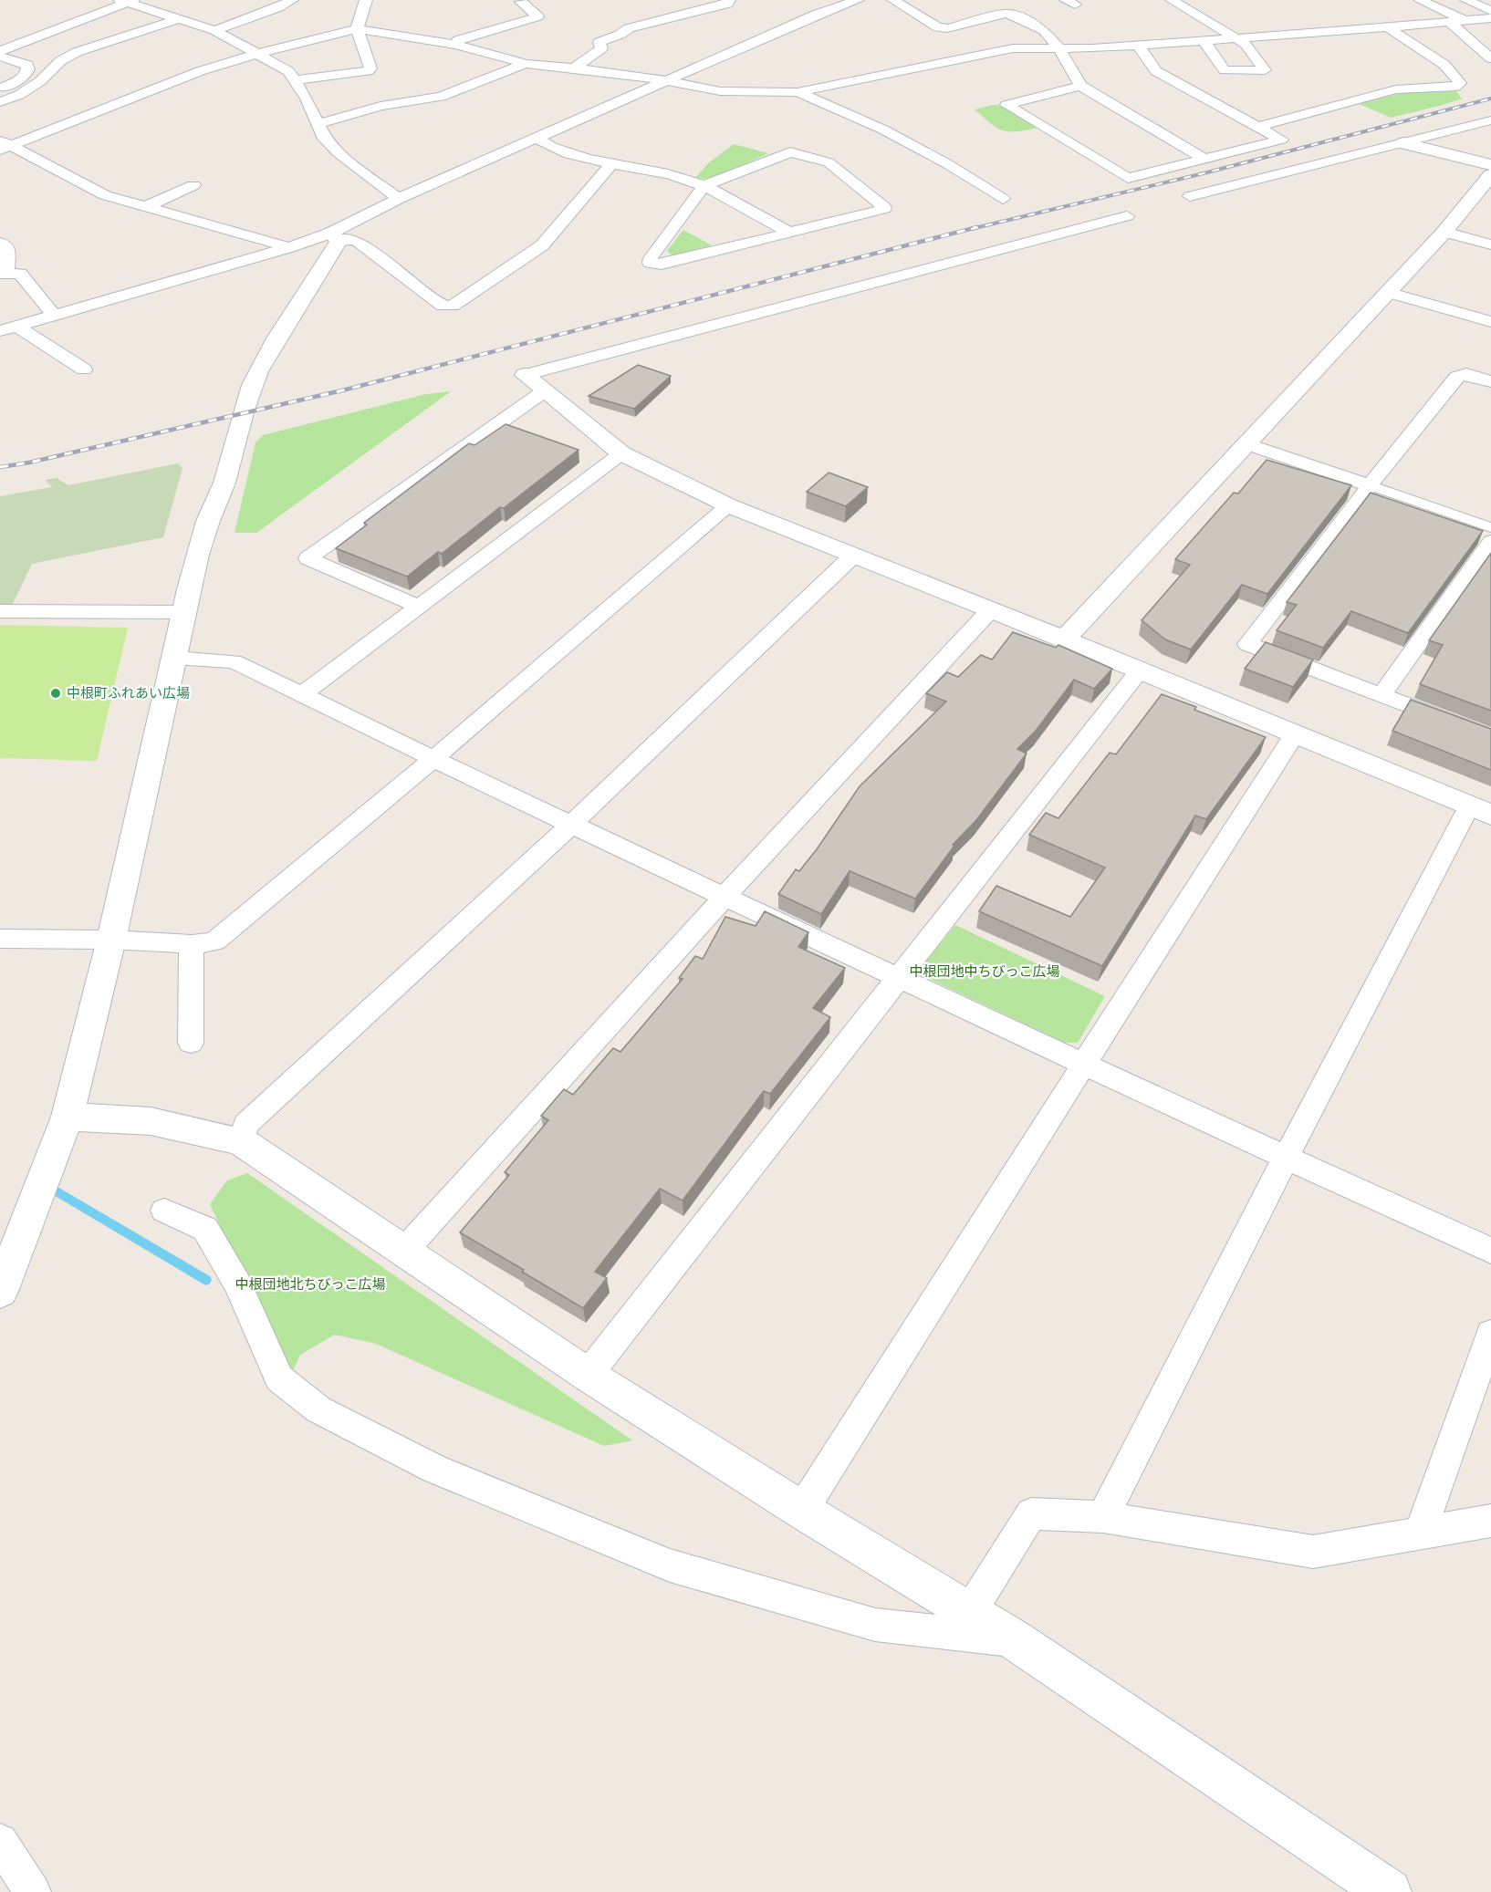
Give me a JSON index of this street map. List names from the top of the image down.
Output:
{
  "parks": ["中根団地中ちびっこ広場", "中根団地北ちびっこ広場"],
  "places": ["中根町ふれあい広場"]
}
